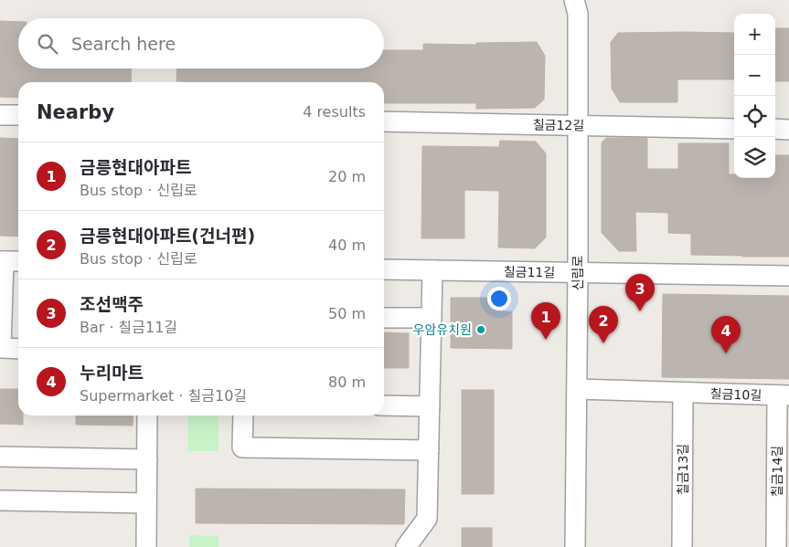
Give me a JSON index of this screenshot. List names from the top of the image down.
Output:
{
  "streets": {
    "street": [
      "칠금12길",
      "칠금11길",
      "신립로",
      "칠금10길",
      "칠금13길",
      "칠금14길"
    ]
  },
  "crossings": [
    ["칠금12길", "신립로"],
    ["칠금11길", "신립로"],
    ["신립로", "칠금10길"],
    ["칠금10길", "칠금13길"],
    ["칠금10길", "칠금14길"]
  ],
  "places": ["우암유치원"],
  "page": {
    "map_buttons": ["+", "−"],
    "search": "Search here",
    "heading": ["Nearby", "4 results"],
    "list": [
      {
        "mark": "1",
        "name": "금릉현대아파트",
        "note": "Bus stop · 신립로",
        "value": "20 m"
      },
      {
        "mark": "2",
        "name": "금릉현대아파트(건너편)",
        "note": "Bus stop · 신립로",
        "value": "40 m"
      },
      {
        "mark": "3",
        "name": "조선맥주",
        "note": "Bar · 칠금11길",
        "value": "50 m"
      },
      {
        "mark": "4",
        "name": "누리마트",
        "note": "Supermarket · 칠금10길",
        "value": "80 m"
      }
    ],
    "pins": [
      "3",
      "1",
      "2",
      "4"
    ]
  }
}
